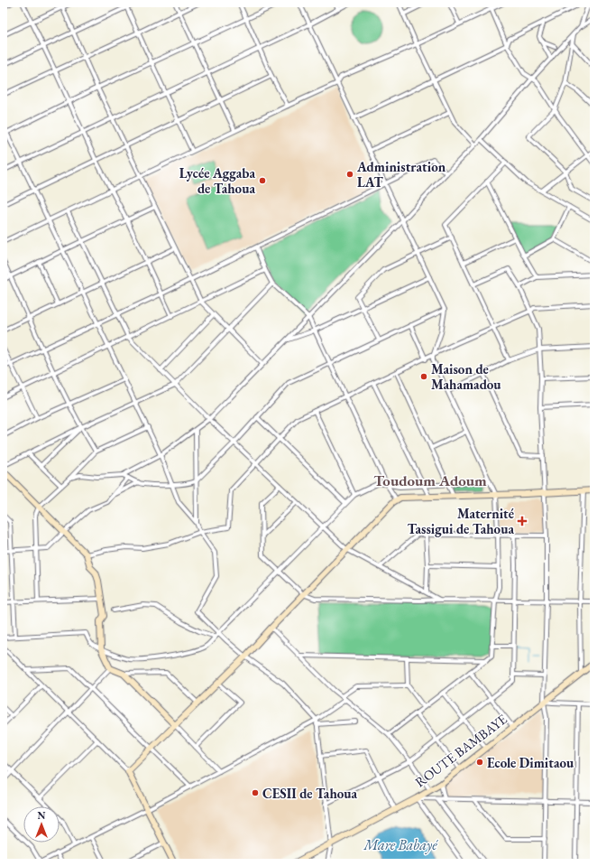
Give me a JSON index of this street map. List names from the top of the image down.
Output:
{
  "streets": {
    "street": ["ROUTE BAMBAYE"]
  },
  "districts": ["Toudoum Adoum"],
  "water": ["Mare Babayé"],
  "places": {
    "other": [
      "Administration LAT",
      "Lycée Aggaba de Tahoua",
      "Maison de Mahamadou",
      "Ecole Dimitaou",
      "CESII de Tahoua"
    ],
    "health": ["Maternité Tassigui de Tahoua"]
  },
  "north": "top"
}
